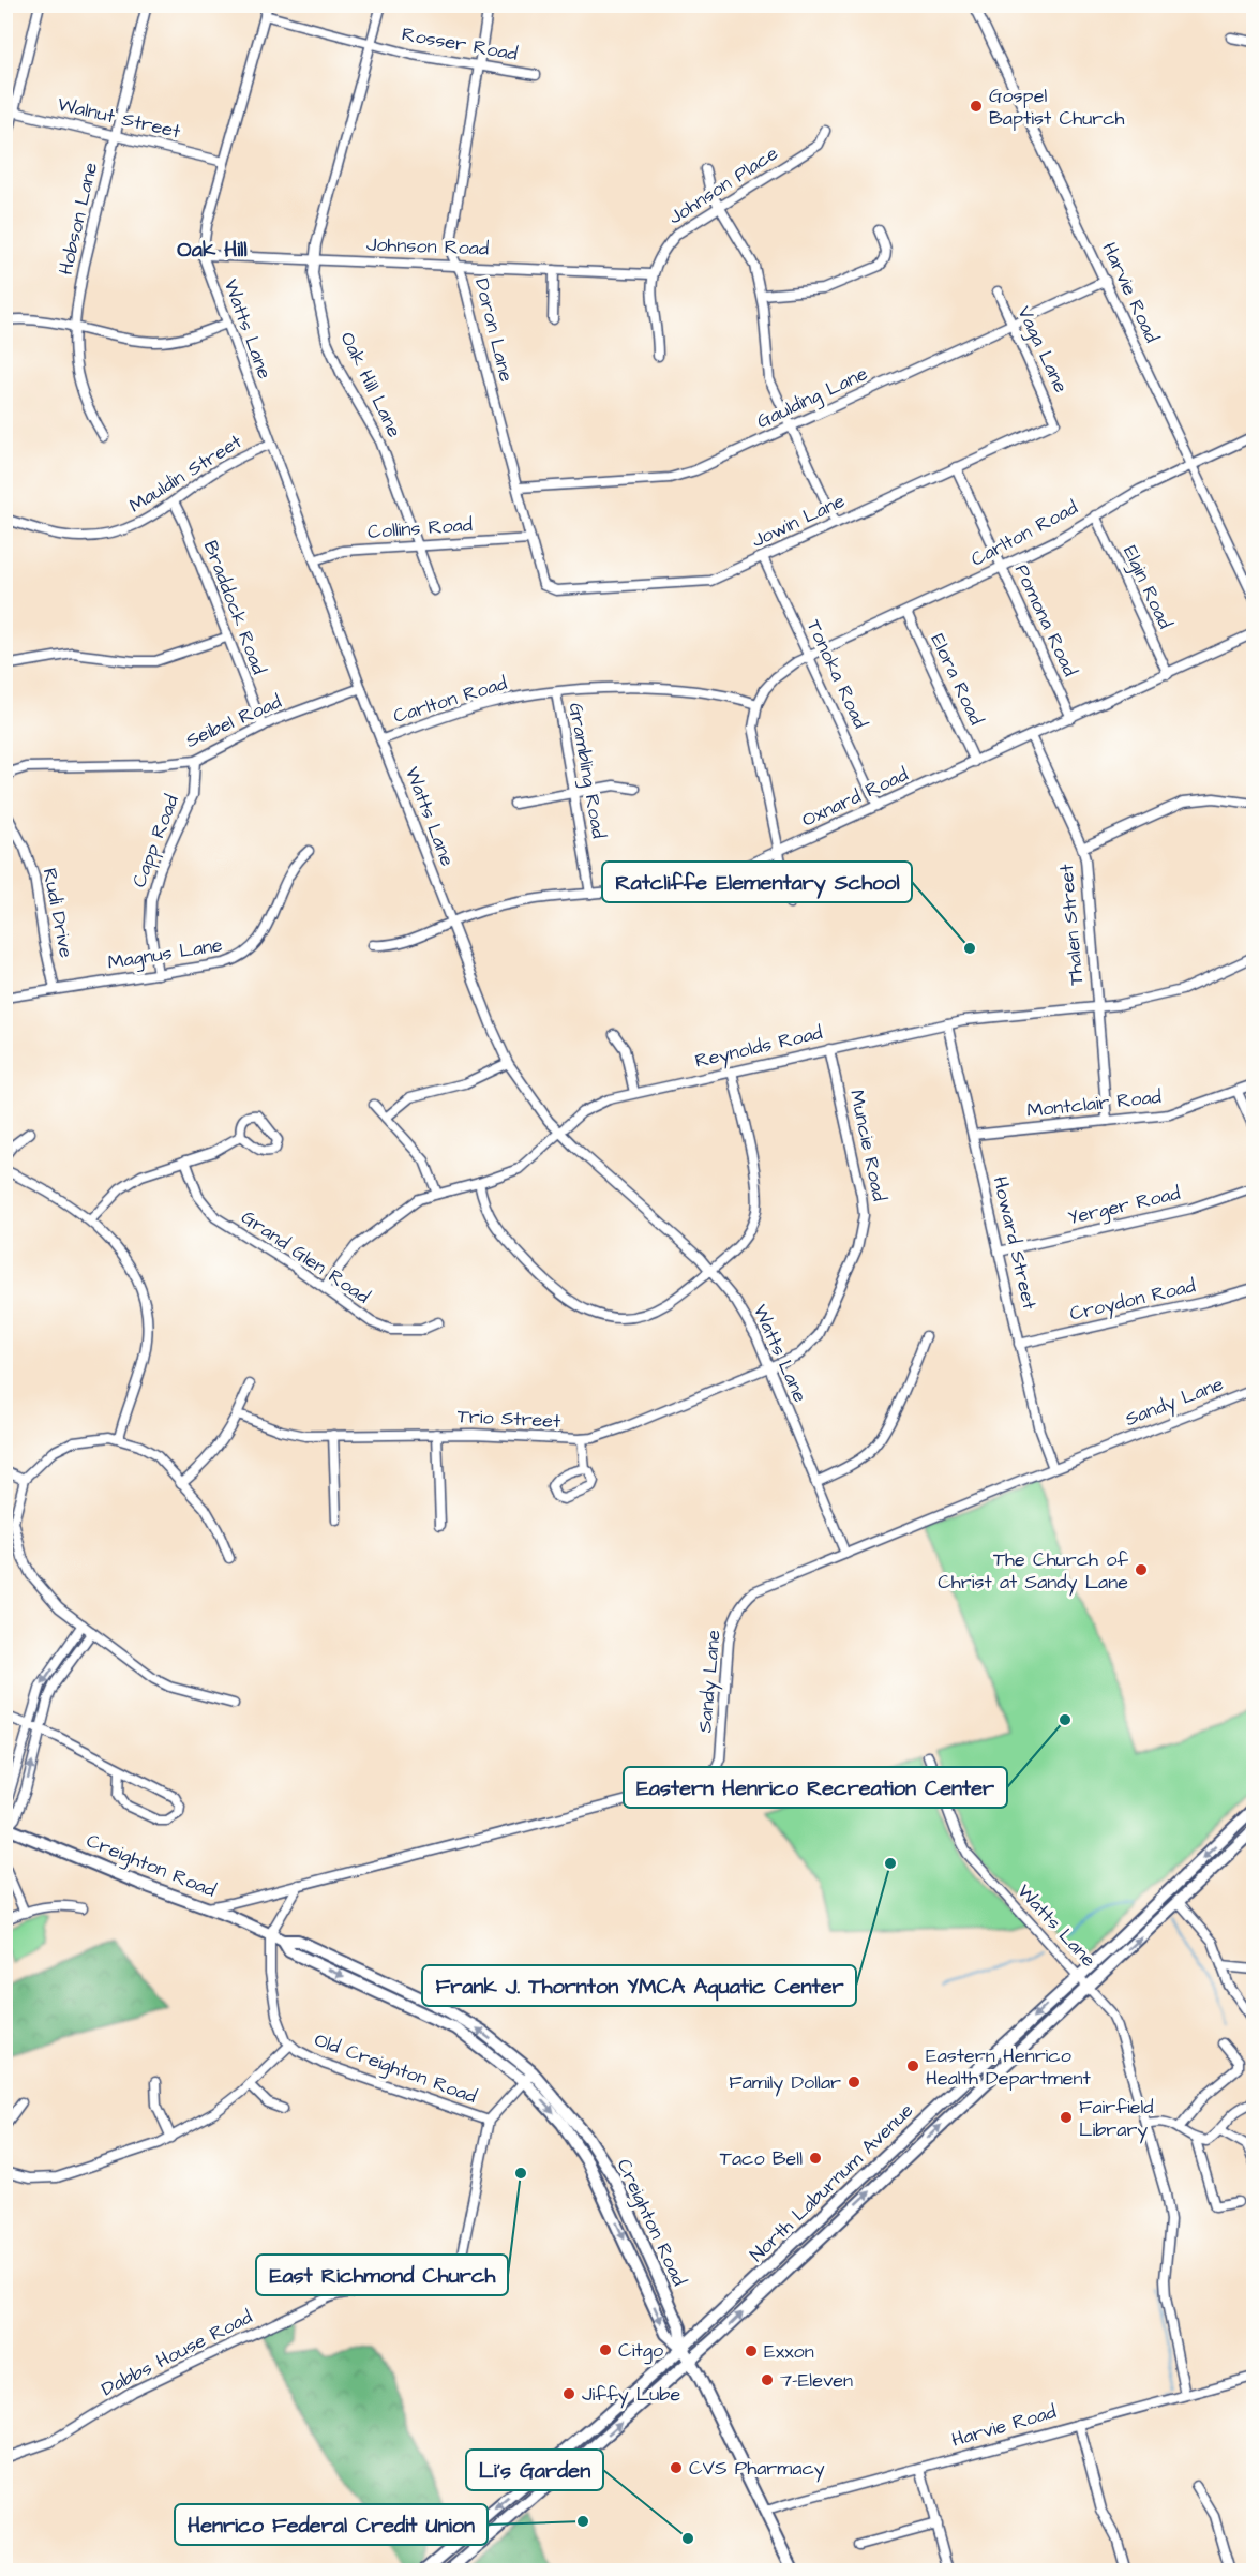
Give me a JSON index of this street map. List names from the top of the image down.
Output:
{
  "streets": {
    "main road": ["Creighton Road", "North Laburnum Avenue"],
    "street": [
      "Rosser Road",
      "Walnut Street",
      "Johnson Place",
      "Hobson Lane",
      "Johnson Road",
      "Harvie Road",
      "Watts Lane",
      "Doron Lane",
      "Vaga Lane",
      "Oak Hill Lane",
      "Gaulding Lane",
      "Mauldin Street",
      "Jowin Lane",
      "Collins Road",
      "Carlton Road",
      "Elgin Road",
      "Braddock Road",
      "Pomona Road",
      "Tonoka Road",
      "Elora Road",
      "Seibel Road",
      "Grambling Road",
      "Oxnard Road",
      "Capp Road",
      "Rudi Drive",
      "Thalen Street",
      "Magnus Lane",
      "Reynolds Road",
      "Montclair Road",
      "Muncie Road",
      "Yerger Road",
      "Howard Street",
      "Grand Glen Road",
      "Croydon Road",
      "Sandy Lane",
      "Trio Street",
      "Old Creighton Road",
      "Dabbs House Road"
    ]
  },
  "crossings": [
    ["Rosser Road", "Watts Lane"],
    ["Rosser Road", "Doron Lane"],
    ["Rosser Road", "Oak Hill Lane"],
    ["Walnut Street", "Hobson Lane"],
    ["Walnut Street", "Watts Lane"],
    ["Johnson Place", "Johnson Road"],
    ["Johnson Road", "Watts Lane"],
    ["Johnson Road", "Doron Lane"],
    ["Johnson Road", "Oak Hill Lane"],
    ["Harvie Road", "Watts Lane"],
    ["Harvie Road", "Gaulding Lane"],
    ["Harvie Road", "Carlton Road"],
    ["Harvie Road", "Creighton Road"],
    ["Watts Lane", "Mauldin Street"],
    ["Watts Lane", "Collins Road"],
    ["Watts Lane", "Carlton Road"],
    ["Watts Lane", "Seibel Road"],
    ["Watts Lane", "Oxnard Road"],
    ["Watts Lane", "Reynolds Road"],
    ["Watts Lane", "Muncie Road"],
    ["Watts Lane", "Sandy Lane"],
    ["Watts Lane", "Trio Street"],
    ["Watts Lane", "North Laburnum Avenue"],
    ["Doron Lane", "Gaulding Lane"],
    ["Doron Lane", "Jowin Lane"],
    ["Doron Lane", "Collins Road"],
    ["Vaga Lane", "Gaulding Lane"],
    ["Vaga Lane", "Jowin Lane"],
    ["Oak Hill Lane", "Collins Road"],
    ["Mauldin Street", "Braddock Road"],
    ["Jowin Lane", "Pomona Road"],
    ["Jowin Lane", "Tonoka Road"],
    ["Carlton Road", "Elgin Road"],
    ["Carlton Road", "Pomona Road"],
    ["Carlton Road", "Tonoka Road"],
    ["Carlton Road", "Elora Road"],
    ["Carlton Road", "Grambling Road"],
    ["Elgin Road", "Oxnard Road"],
    ["Braddock Road", "Seibel Road"],
    ["Pomona Road", "Oxnard Road"],
    ["Tonoka Road", "Oxnard Road"],
    ["Elora Road", "Oxnard Road"],
    ["Seibel Road", "Capp Road"],
    ["Grambling Road", "Oxnard Road"],
    ["Oxnard Road", "Thalen Street"],
    ["Capp Road", "Magnus Lane"],
    ["Rudi Drive", "Magnus Lane"],
    ["Thalen Street", "Reynolds Road"],
    ["Thalen Street", "Montclair Road"],
    ["Reynolds Road", "Muncie Road"],
    ["Reynolds Road", "Howard Street"],
    ["Reynolds Road", "Grand Glen Road"],
    ["Montclair Road", "Howard Street"],
    ["Muncie Road", "Trio Street"],
    ["Yerger Road", "Howard Street"],
    ["Howard Street", "Croydon Road"],
    ["Howard Street", "Sandy Lane"],
    ["Sandy Lane", "Creighton Road"],
    ["Creighton Road", "Old Creighton Road"],
    ["Creighton Road", "North Laburnum Avenue"],
    ["Old Creighton Road", "Dabbs House Road"]
  ],
  "districts": ["Oak Hill"],
  "places": [
    "Gospel Baptist Church",
    "Ratcliffe Elementary School",
    "The Church of Christ at Sandy Lane",
    "Eastern Henrico Recreation Center",
    "Frank J. Thornton YMCA Aquatic Center",
    "Eastern Henrico Health Department",
    "Family Dollar",
    "Fairfield Library",
    "Taco Bell",
    "East Richmond Church",
    "Citgo",
    "Exxon",
    "7-Eleven",
    "Jiffy Lube",
    "CVS Pharmacy",
    "Henrico Federal Credit Union",
    "Li's Garden"
  ]
}
